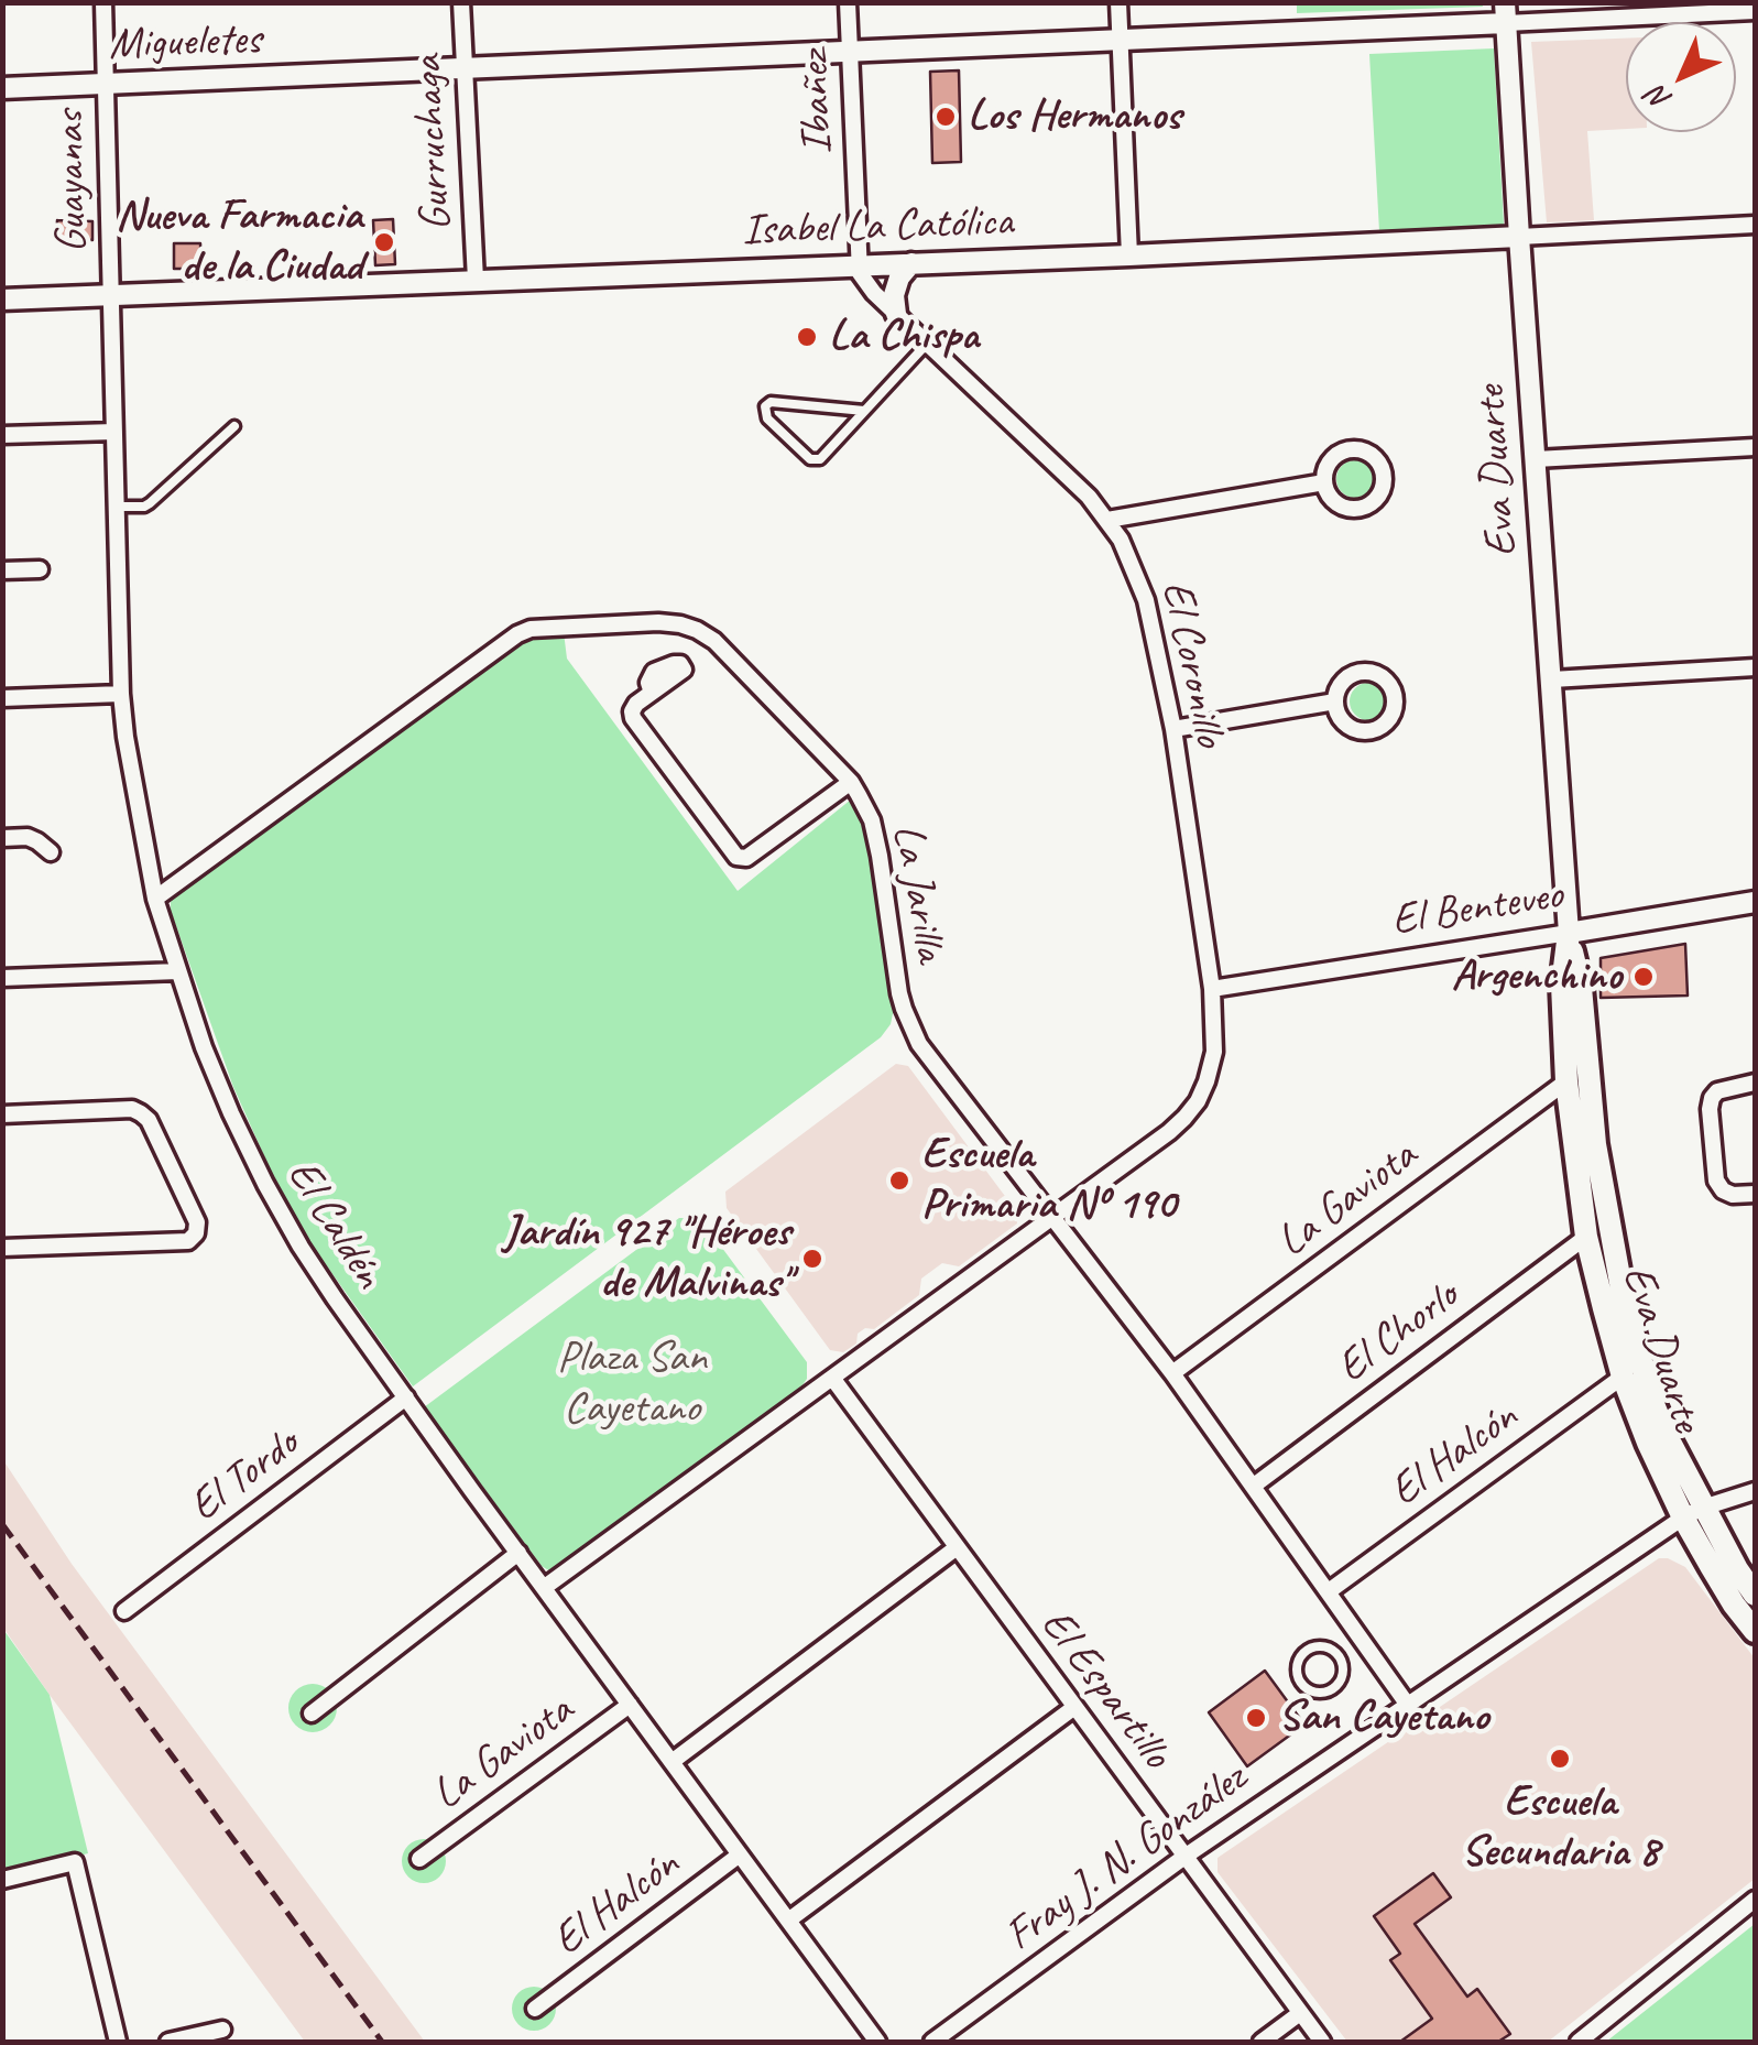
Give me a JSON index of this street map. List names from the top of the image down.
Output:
{
  "streets": {
    "main road": ["Eva Duarte"],
    "street": [
      "Migueletes",
      "Ibañez",
      "Gurruchaga",
      "Guayanas",
      "Isabel La Católica",
      "El Coronillo",
      "La Jarilla",
      "El Benteveo",
      "La Gaviota",
      "El Caldén",
      "El Chorlo",
      "El Halcón",
      "El Tordo",
      "El Espartillo",
      "Fray J. N. González"
    ]
  },
  "crossings": [
    ["Migueletes", "Ibañez"],
    ["Migueletes", "Gurruchaga"],
    ["Migueletes", "Guayanas"],
    ["Migueletes", "Eva Duarte"],
    ["Ibañez", "Isabel La Católica"],
    ["Ibañez", "El Coronillo"],
    ["Gurruchaga", "Isabel La Católica"],
    ["Guayanas", "Isabel La Católica"],
    ["Guayanas", "El Caldén"],
    ["Isabel La Católica", "Eva Duarte"],
    ["Isabel La Católica", "El Coronillo"],
    ["Isabel La Católica", "El Caldén"],
    ["Eva Duarte", "El Benteveo"],
    ["Eva Duarte", "La Gaviota"],
    ["Eva Duarte", "El Chorlo"],
    ["Eva Duarte", "El Halcón"],
    ["Eva Duarte", "Fray J. N. González"],
    ["El Coronillo", "La Jarilla"],
    ["El Coronillo", "El Benteveo"],
    ["El Coronillo", "El Caldén"],
    ["El Coronillo", "El Espartillo"],
    ["La Jarilla", "La Gaviota"],
    ["La Jarilla", "El Caldén"],
    ["La Jarilla", "El Chorlo"],
    ["La Jarilla", "El Halcón"],
    ["La Jarilla", "Fray J. N. González"],
    ["La Gaviota", "El Caldén"],
    ["El Caldén", "El Halcón"],
    ["El Caldén", "El Tordo"],
    ["El Espartillo", "Fray J. N. González"]
  ],
  "parks": ["Plaza San Cayetano"],
  "places": [
    "Los Hermanos",
    "Nueva Farmacia de la Ciudad",
    "La Chispa",
    "Argenchino",
    "Escuela Primaria Nº 190",
    "Jardín 927 \"Héroes de Malvinas\"",
    "San Cayetano",
    "Escuela Secundaria 8"
  ],
  "north": "bottom left"
}
